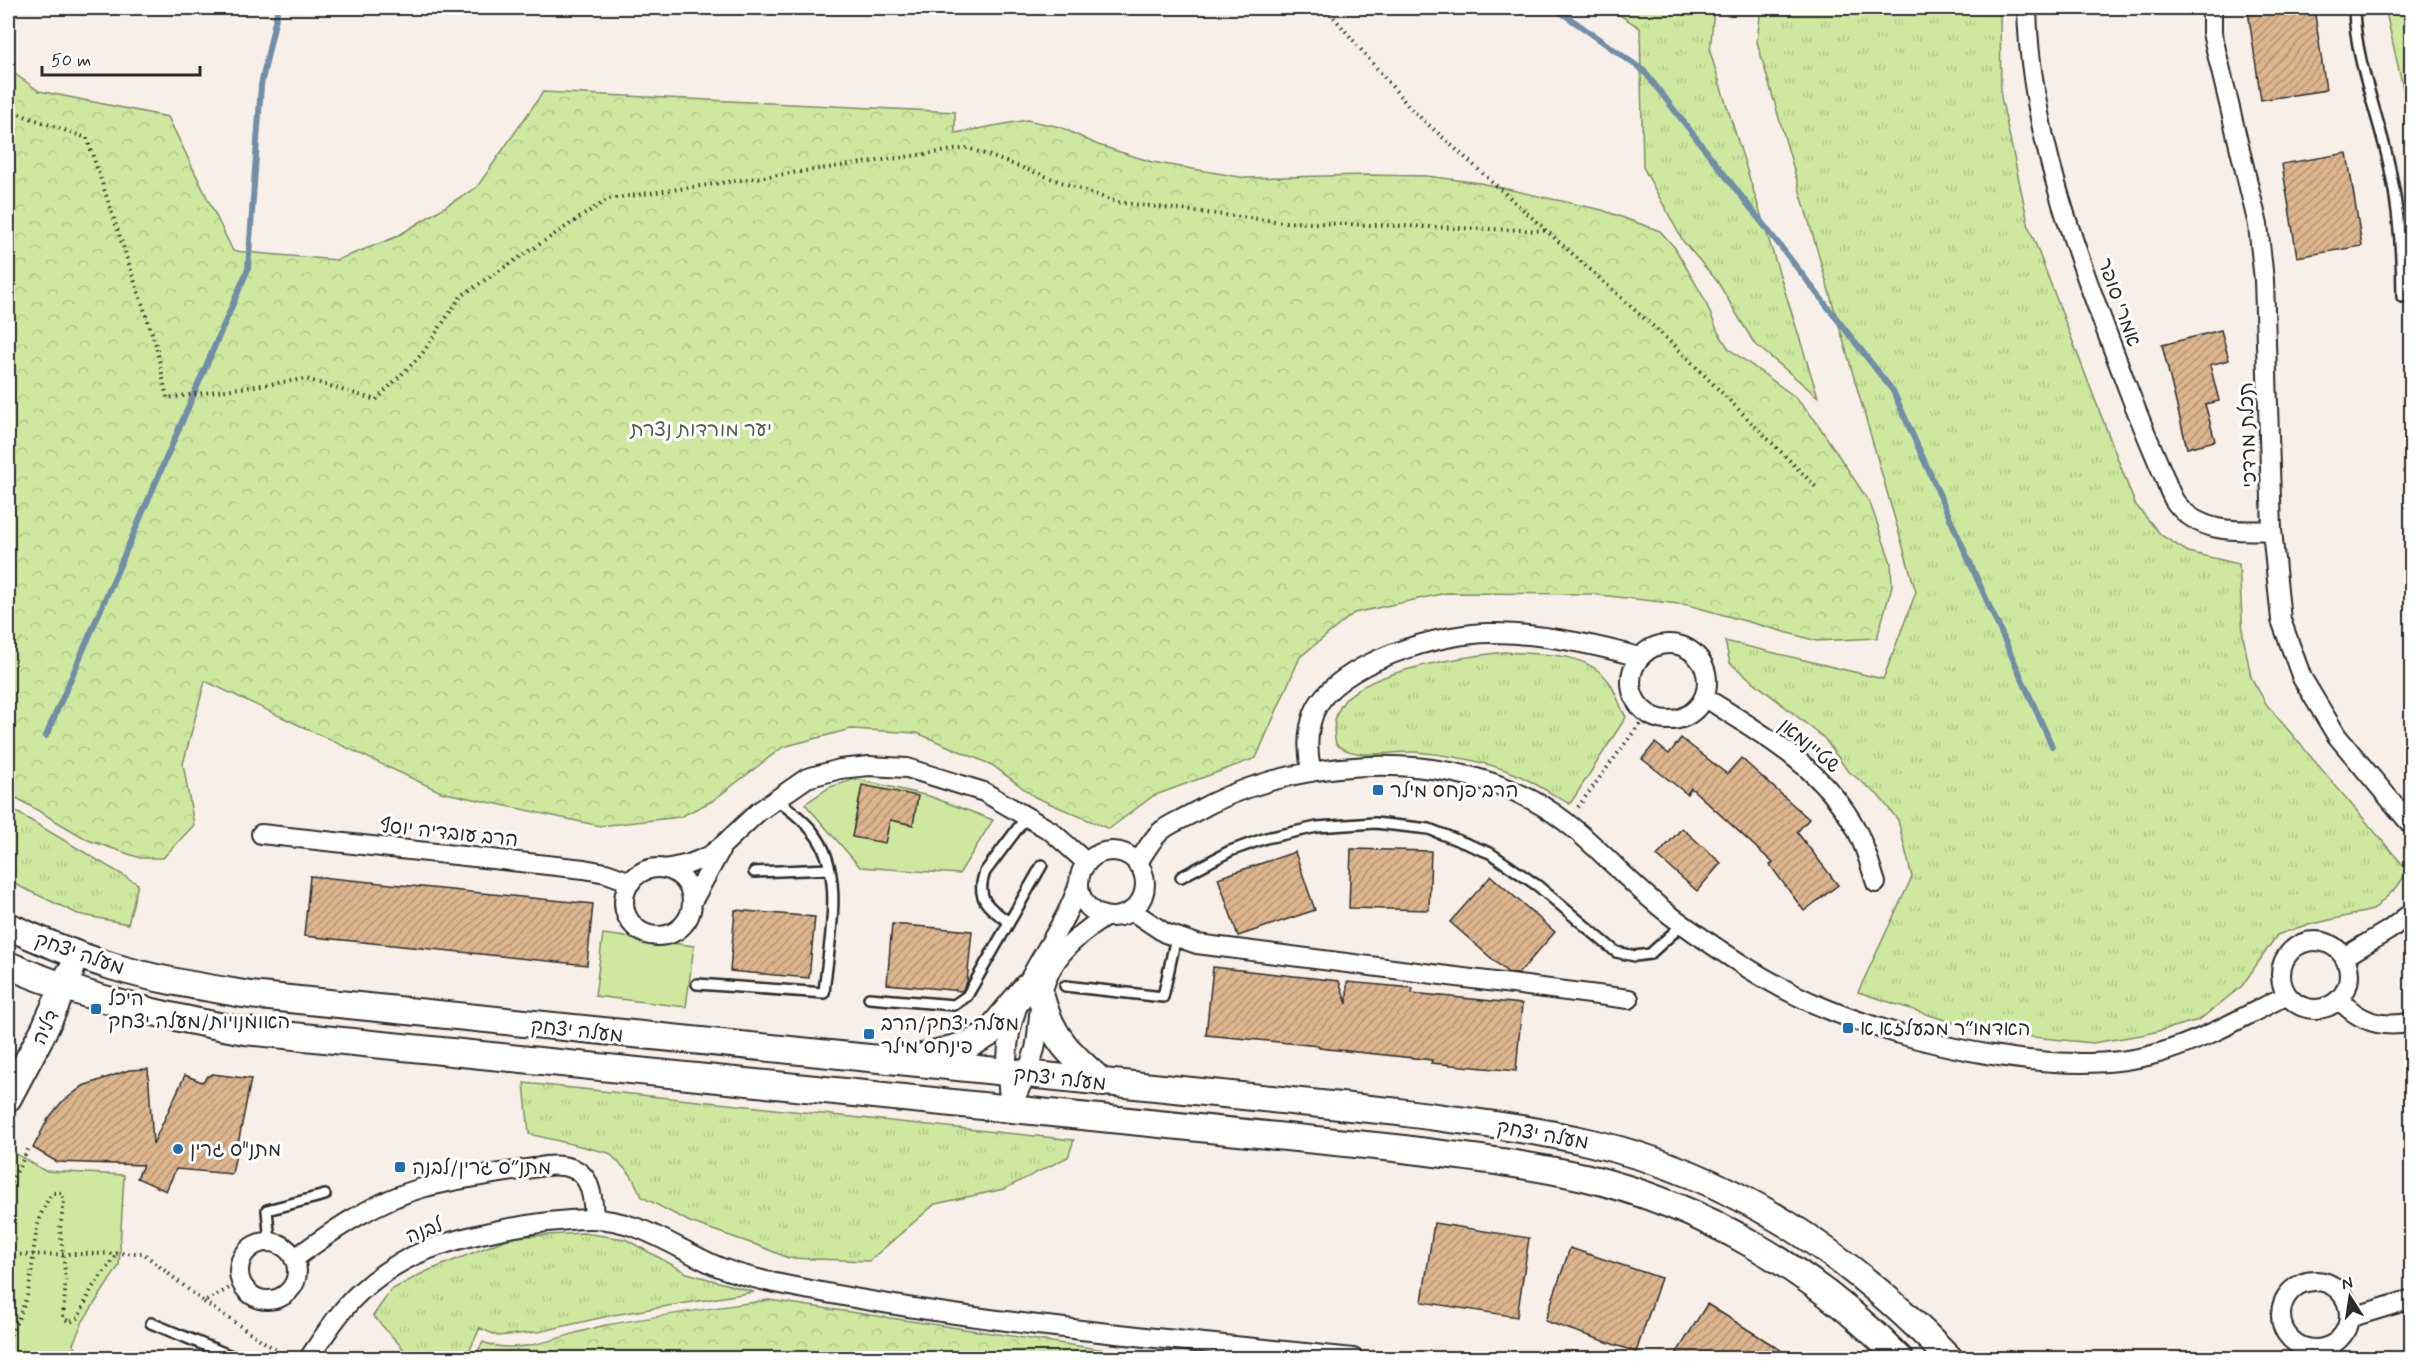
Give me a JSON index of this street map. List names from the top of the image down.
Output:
{
  "streets": {
    "street": [
      "אמרי סופר",
      "תכלת מרדכי",
      "שטיינמאן",
      "הרב עובדיה יוסף",
      "מעלה יצחק",
      "דליה",
      "לבנה"
    ]
  },
  "crossings": [
    ["אמרי סופר", "תכלת מרדכי"],
    ["מעלה יצחק", "דליה"]
  ],
  "parks": ["יער מורדות נצרת"],
  "places": {
    "transit": [
      "הרב פנחס מילר",
      "היכל האומנויות/מעלה יצחק",
      "האדמו״ר מבעלזא א",
      "מעלה יצחק/הרב פינחס מילר",
      "מתנ״ס גרין/לבנה"
    ],
    "other": ["מתנ\"ס גרין"]
  },
  "scale_bar": "50 m",
  "north": "top"
}
